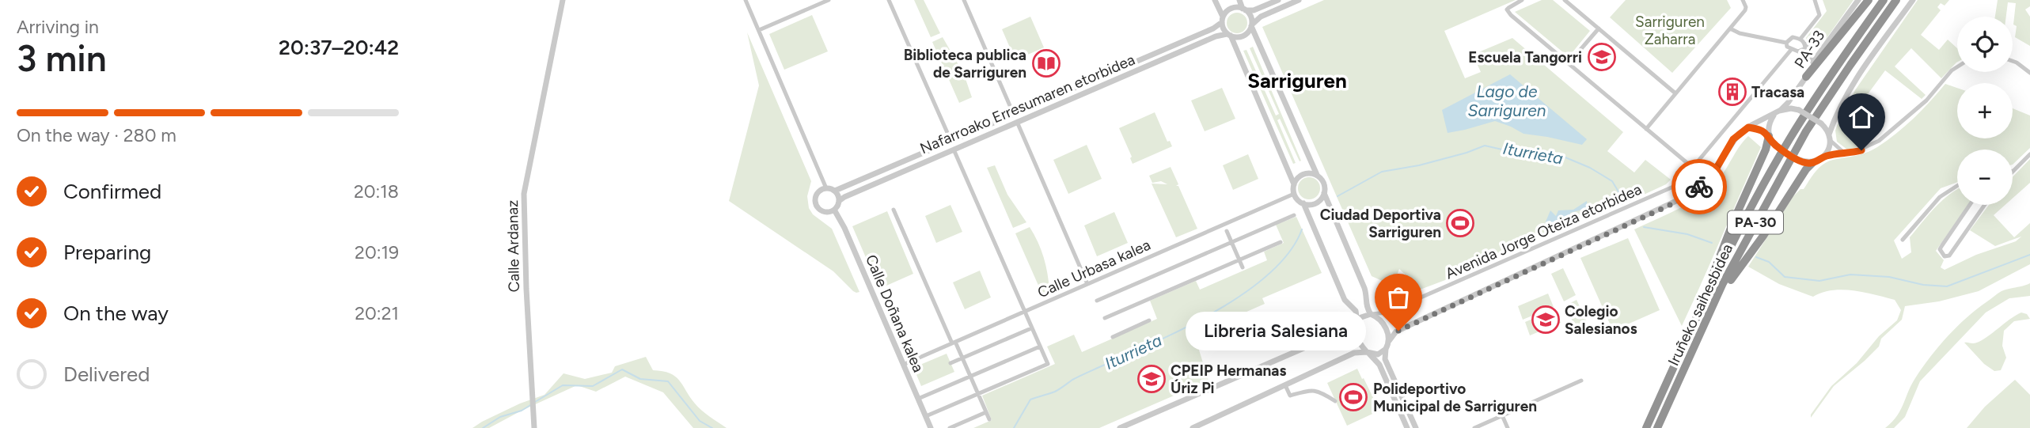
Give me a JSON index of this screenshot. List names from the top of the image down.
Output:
{
  "streets": {
    "highway": ["PA-30", "Iruñeko saihesbidea"],
    "street": [
      "PA-33",
      "Nafarroako Erresumaren etorbidea",
      "Avenida Jorge Oteiza etorbidea",
      "Calle Ardanaz",
      "Calle Urbasa kalea",
      "Calle Doñana kalea"
    ]
  },
  "crossings": [
    ["Nafarroako Erresumaren etorbidea", "Calle Doñana kalea"],
    ["Calle Urbasa kalea", "Calle Doñana kalea"]
  ],
  "districts": ["Sarriguren"],
  "water": ["Lago de Sarriguren", "Iturrieta"],
  "parks": ["Sarriguren Zaharra"],
  "places": {
    "school or university": ["Escuela Tangorri", "Colegio Salesianos", "CPEIP Hermanas Úriz Pi"],
    "library": ["Biblioteca publica de Sarriguren"],
    "building": ["Tracasa"],
    "sports": ["Ciudad Deportiva Sarriguren", "Polideportivo Municipal de Sarriguren"],
    "other": ["Libreria Salesiana"]
  },
  "page": {
    "heading": ["3 min", "Arriving in", "20:37–20:42"],
    "map_buttons": ["+", "−"],
    "bar": "On the way · 280 m",
    "list": [
      ["Confirmed", "20:18"],
      ["Preparing", "20:19"],
      ["On the way", "20:21"],
      "Delivered"
    ],
    "bubble": "Libreria Salesiana"
  }
}
